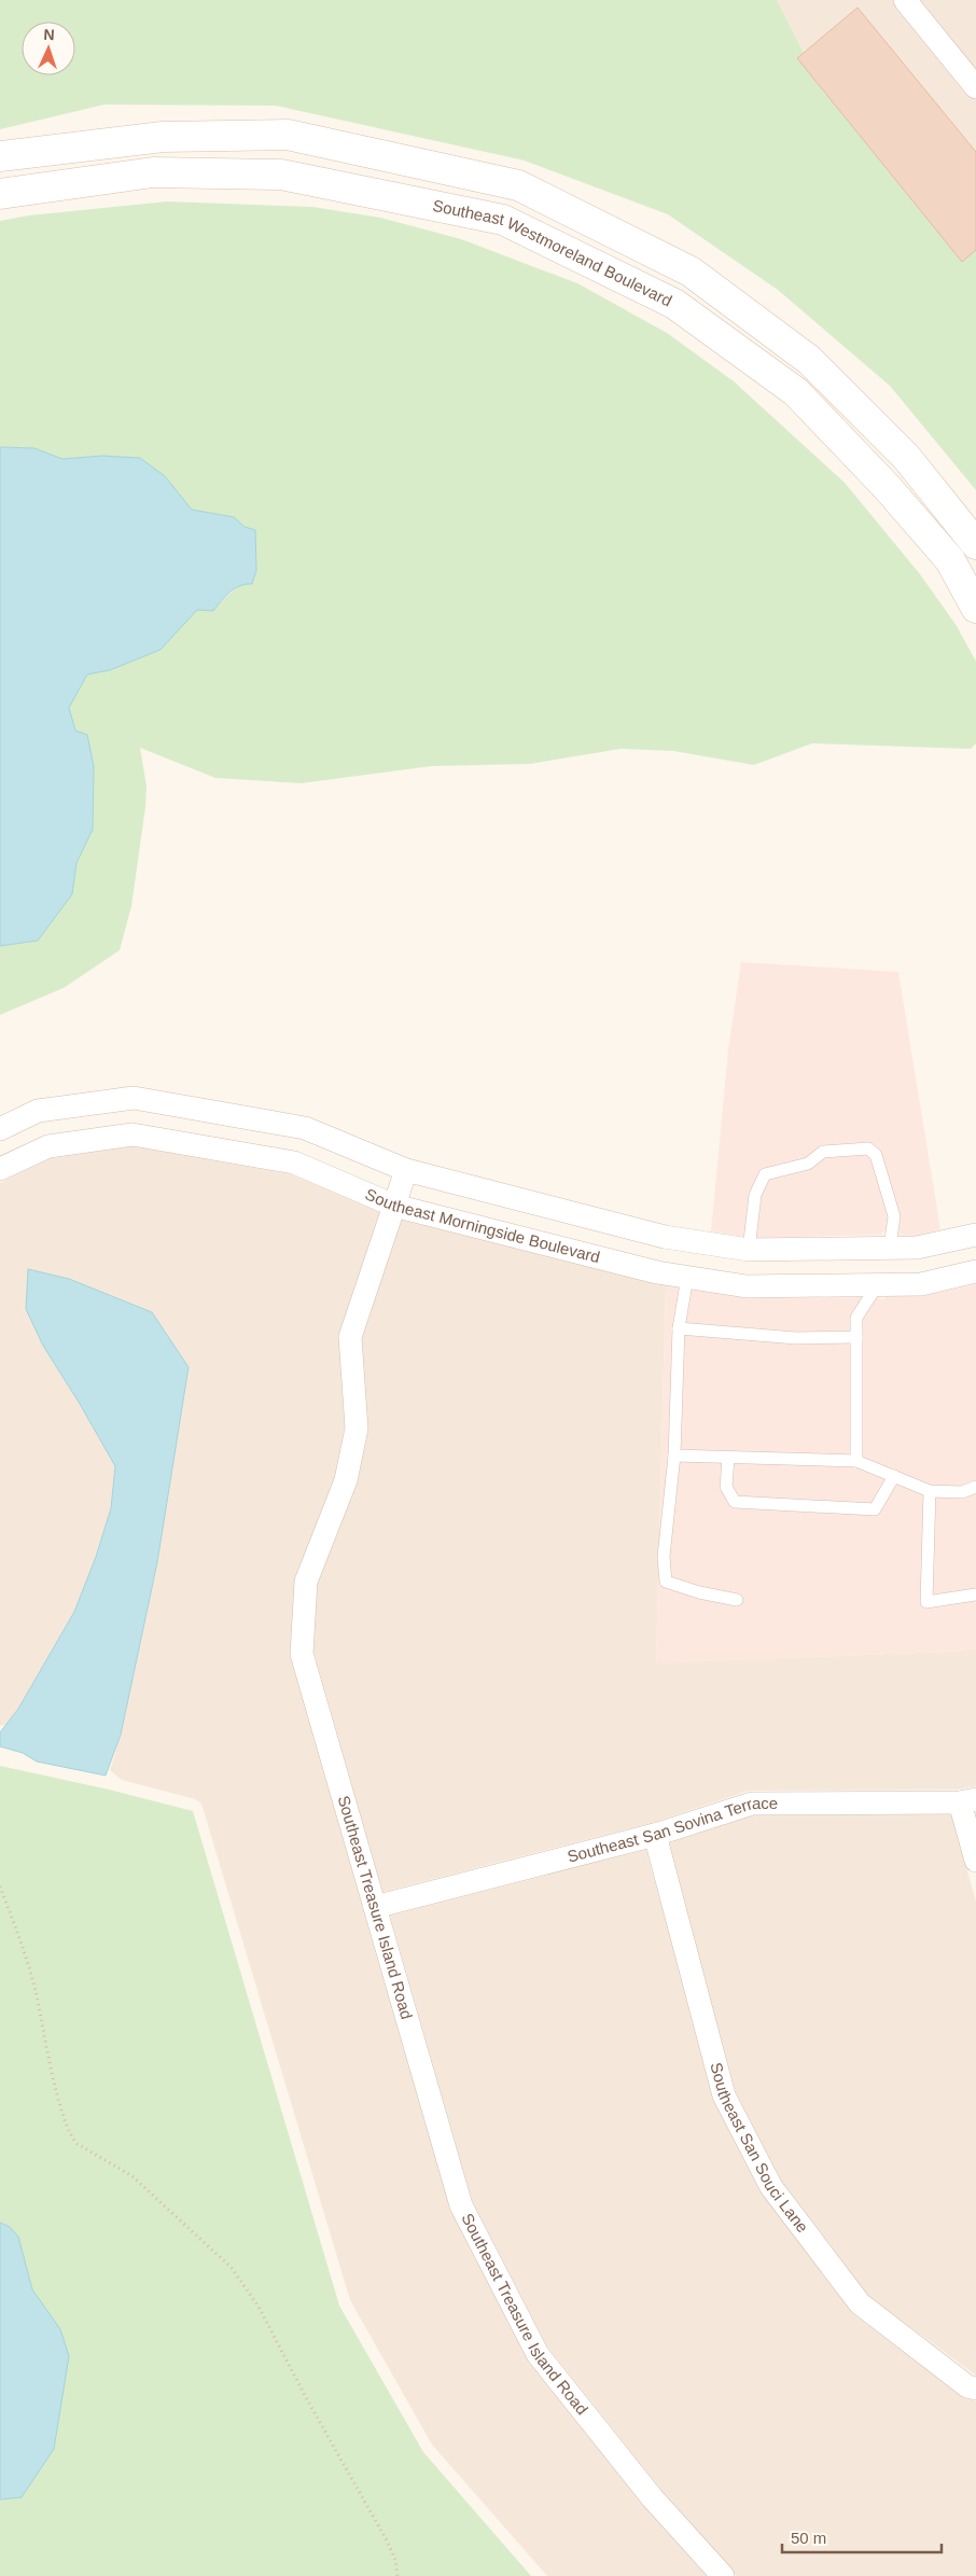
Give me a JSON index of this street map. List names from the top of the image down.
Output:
{
  "streets": {
    "street": [
      "Southeast Westmoreland Boulevard",
      "Southeast Morningside Boulevard",
      "Southeast San Sovina Terrace",
      "Southeast Treasure Island Road",
      "Southeast San Souci Lane"
    ]
  },
  "crossings": [
    ["Southeast Morningside Boulevard", "Southeast Treasure Island Road"],
    ["Southeast San Sovina Terrace", "Southeast Treasure Island Road"],
    ["Southeast San Sovina Terrace", "Southeast San Souci Lane"]
  ],
  "scale_bar": "50 m",
  "north": "top"
}
